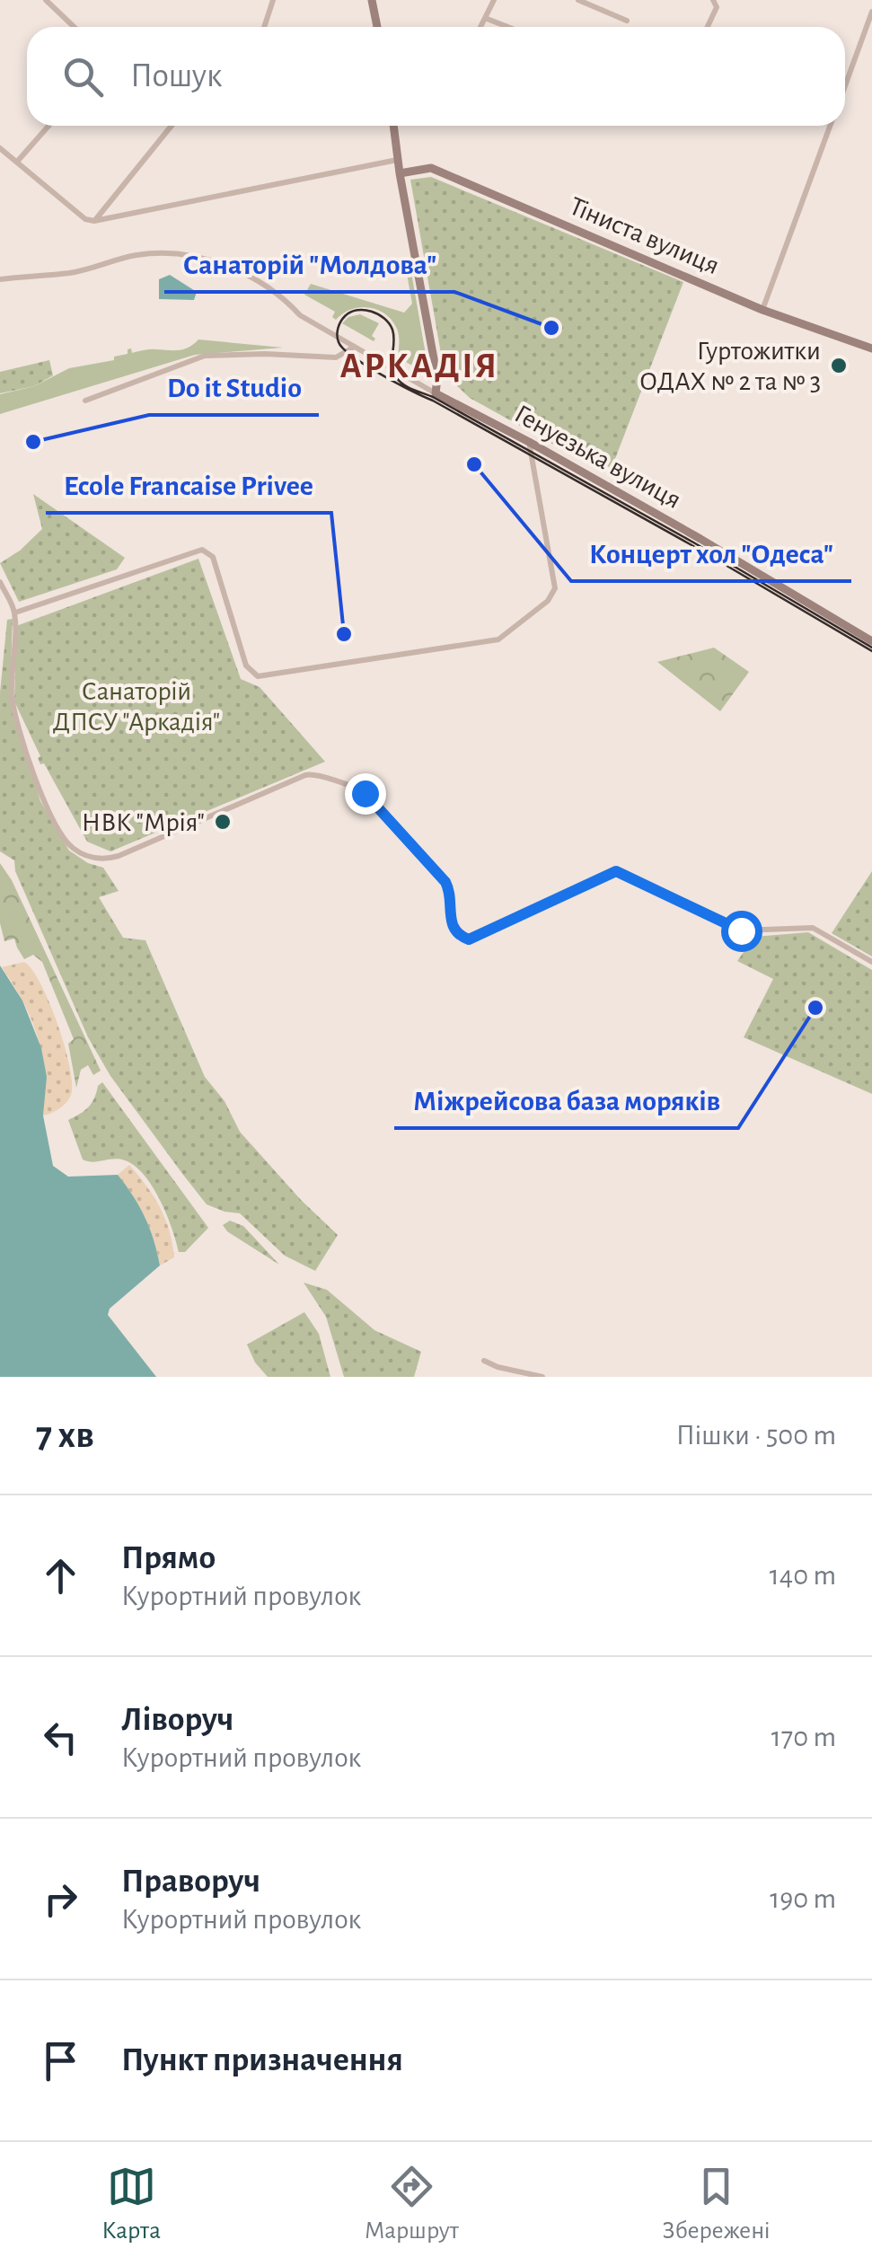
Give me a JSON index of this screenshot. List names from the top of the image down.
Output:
{
  "streets": {
    "main road": ["Тіниста вулиця", "Генуезька вулиця"]
  },
  "districts": ["АРКАДІЯ"],
  "parks": ["Санаторій ДПСУ \"Аркадія\""],
  "places": [
    "Санаторій \"Молдова\"",
    "Гуртожитки ОДАХ № 2 та № 3",
    "Do it Studio",
    "Концерт хол \"Одеса\"",
    "Ecole Francaise Privee",
    "НВК \"Мрія\"",
    "Міжрейсова база моряків"
  ],
  "page": {
    "search": "Пошук",
    "heading": ["7 хв", "Пішки · 500 m"],
    "list": [
      ["Прямо", "Курортний провулок", "140 m"],
      ["Ліворуч", "Курортний провулок", "170 m"],
      ["Праворуч", "Курортний провулок", "190 m"],
      "Пункт призначення"
    ],
    "nav": ["Карта", "Маршрут", "Збережені"]
  }
}
